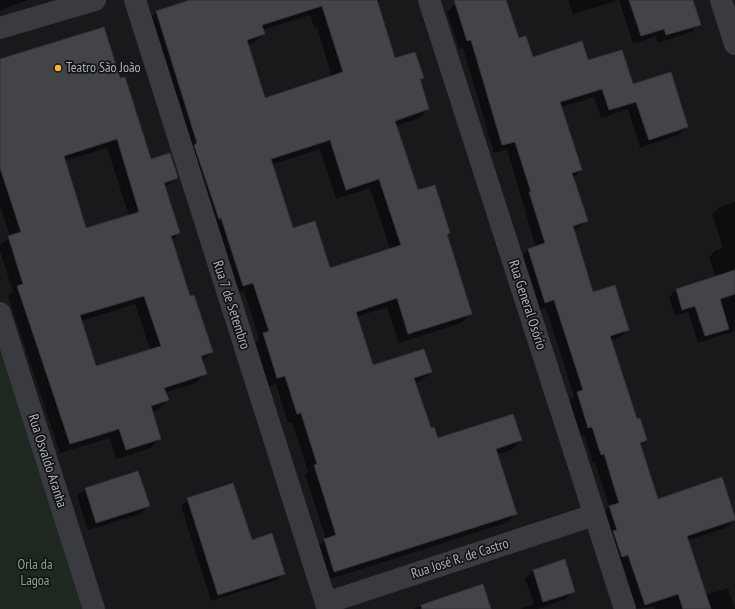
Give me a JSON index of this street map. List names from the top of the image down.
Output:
{
  "streets": {
    "street": [
      "Rua 7 de Setembro",
      "Rua General Osório",
      "Rua Osvaldo Aranha",
      "Rua José R. de Castro"
    ]
  },
  "crossings": [
    ["Rua 7 de Setembro", "Rua José R. de Castro"],
    ["Rua General Osório", "Rua José R. de Castro"]
  ],
  "parks": ["Orla da Lagoa"],
  "places": ["Teatro São João"]
}
